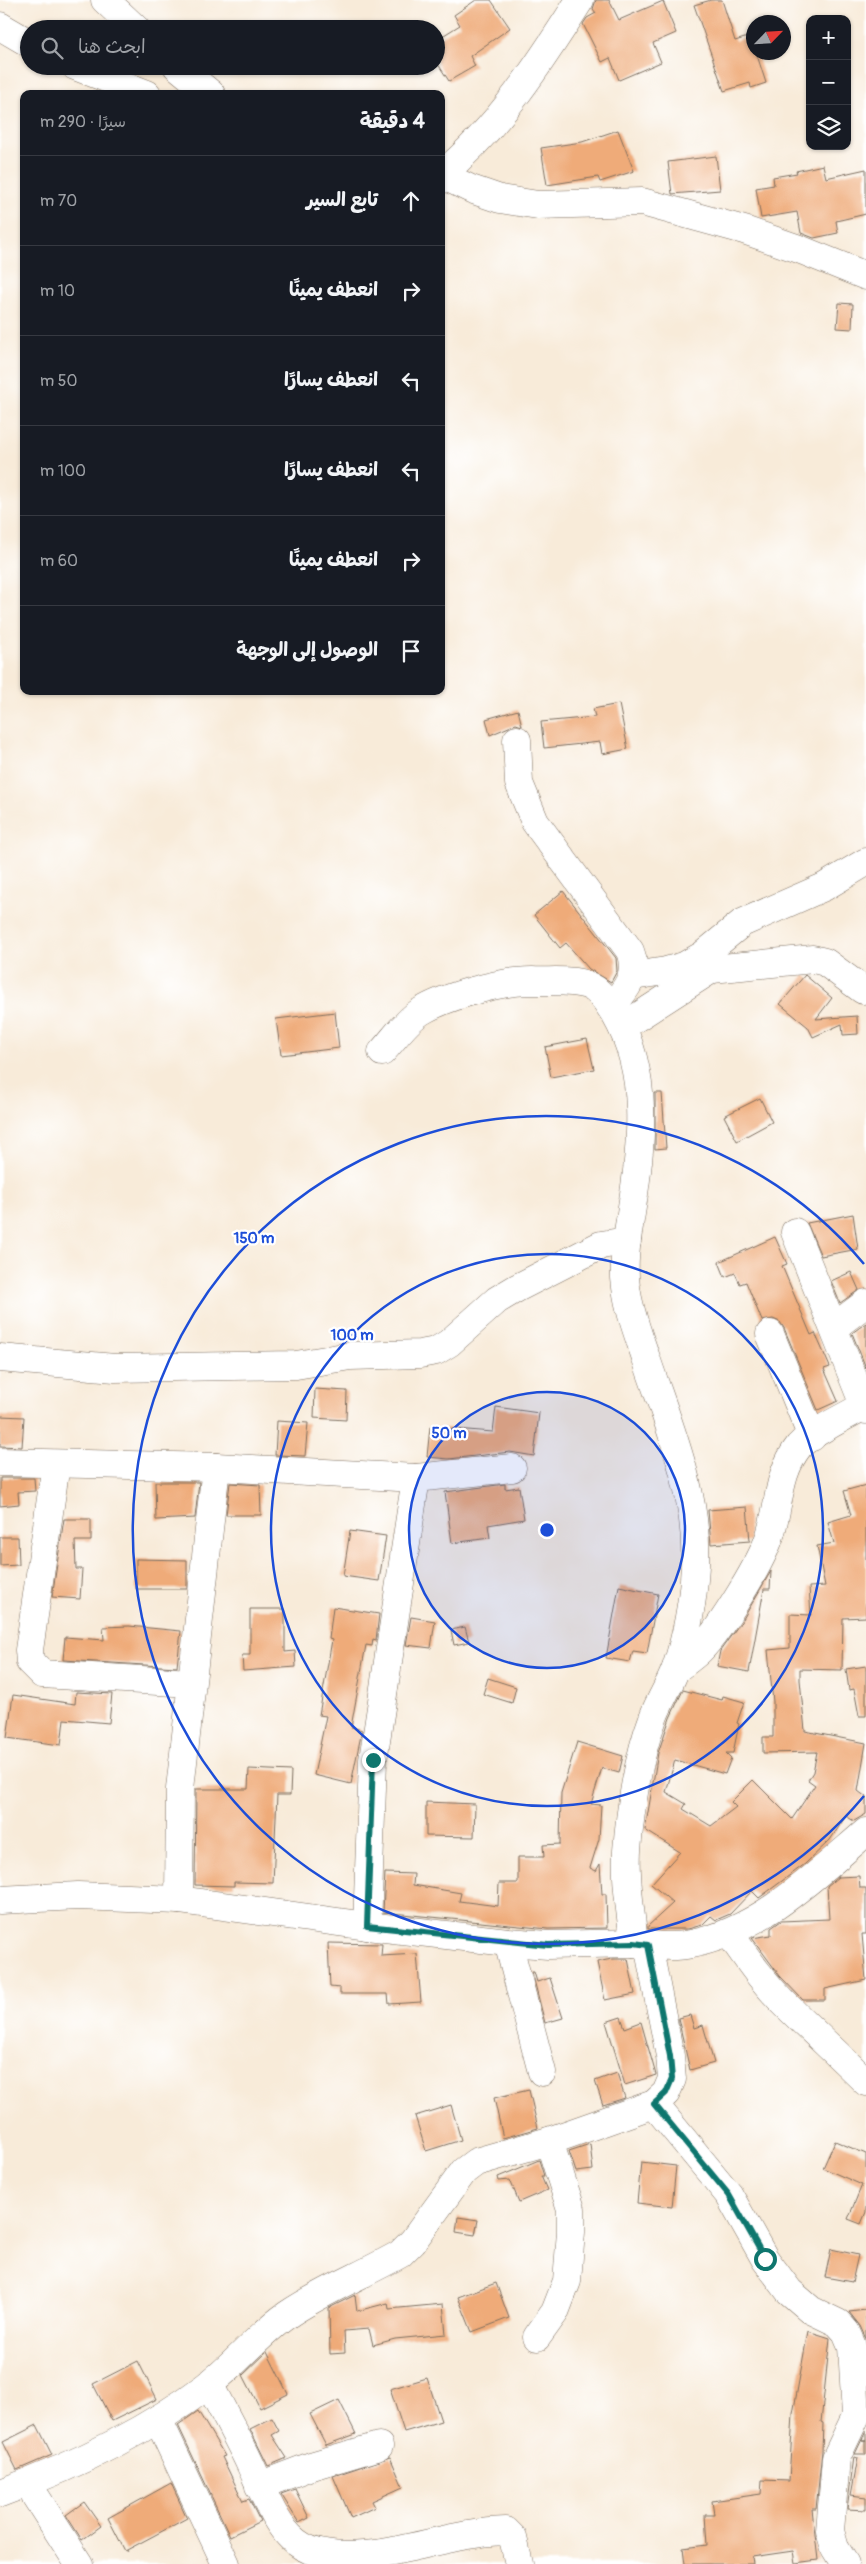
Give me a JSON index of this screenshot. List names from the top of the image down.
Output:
{
  "north": "top right",
  "page": {
    "map_buttons": ["+", "−"],
    "search": "ابحث هنا",
    "heading": ["4 دقيقة", "سيرًا · 290 m"],
    "list": [
      ["تابع السير", "70 m"],
      ["انعطف يمينًا", "10 m"],
      ["انعطف يسارًا", "50 m"],
      ["انعطف يسارًا", "100 m"],
      ["انعطف يمينًا", "60 m"],
      "الوصول إلى الوجهة"
    ]
  },
  "rings": ["150 m", "100 m", "50 m"]
}
